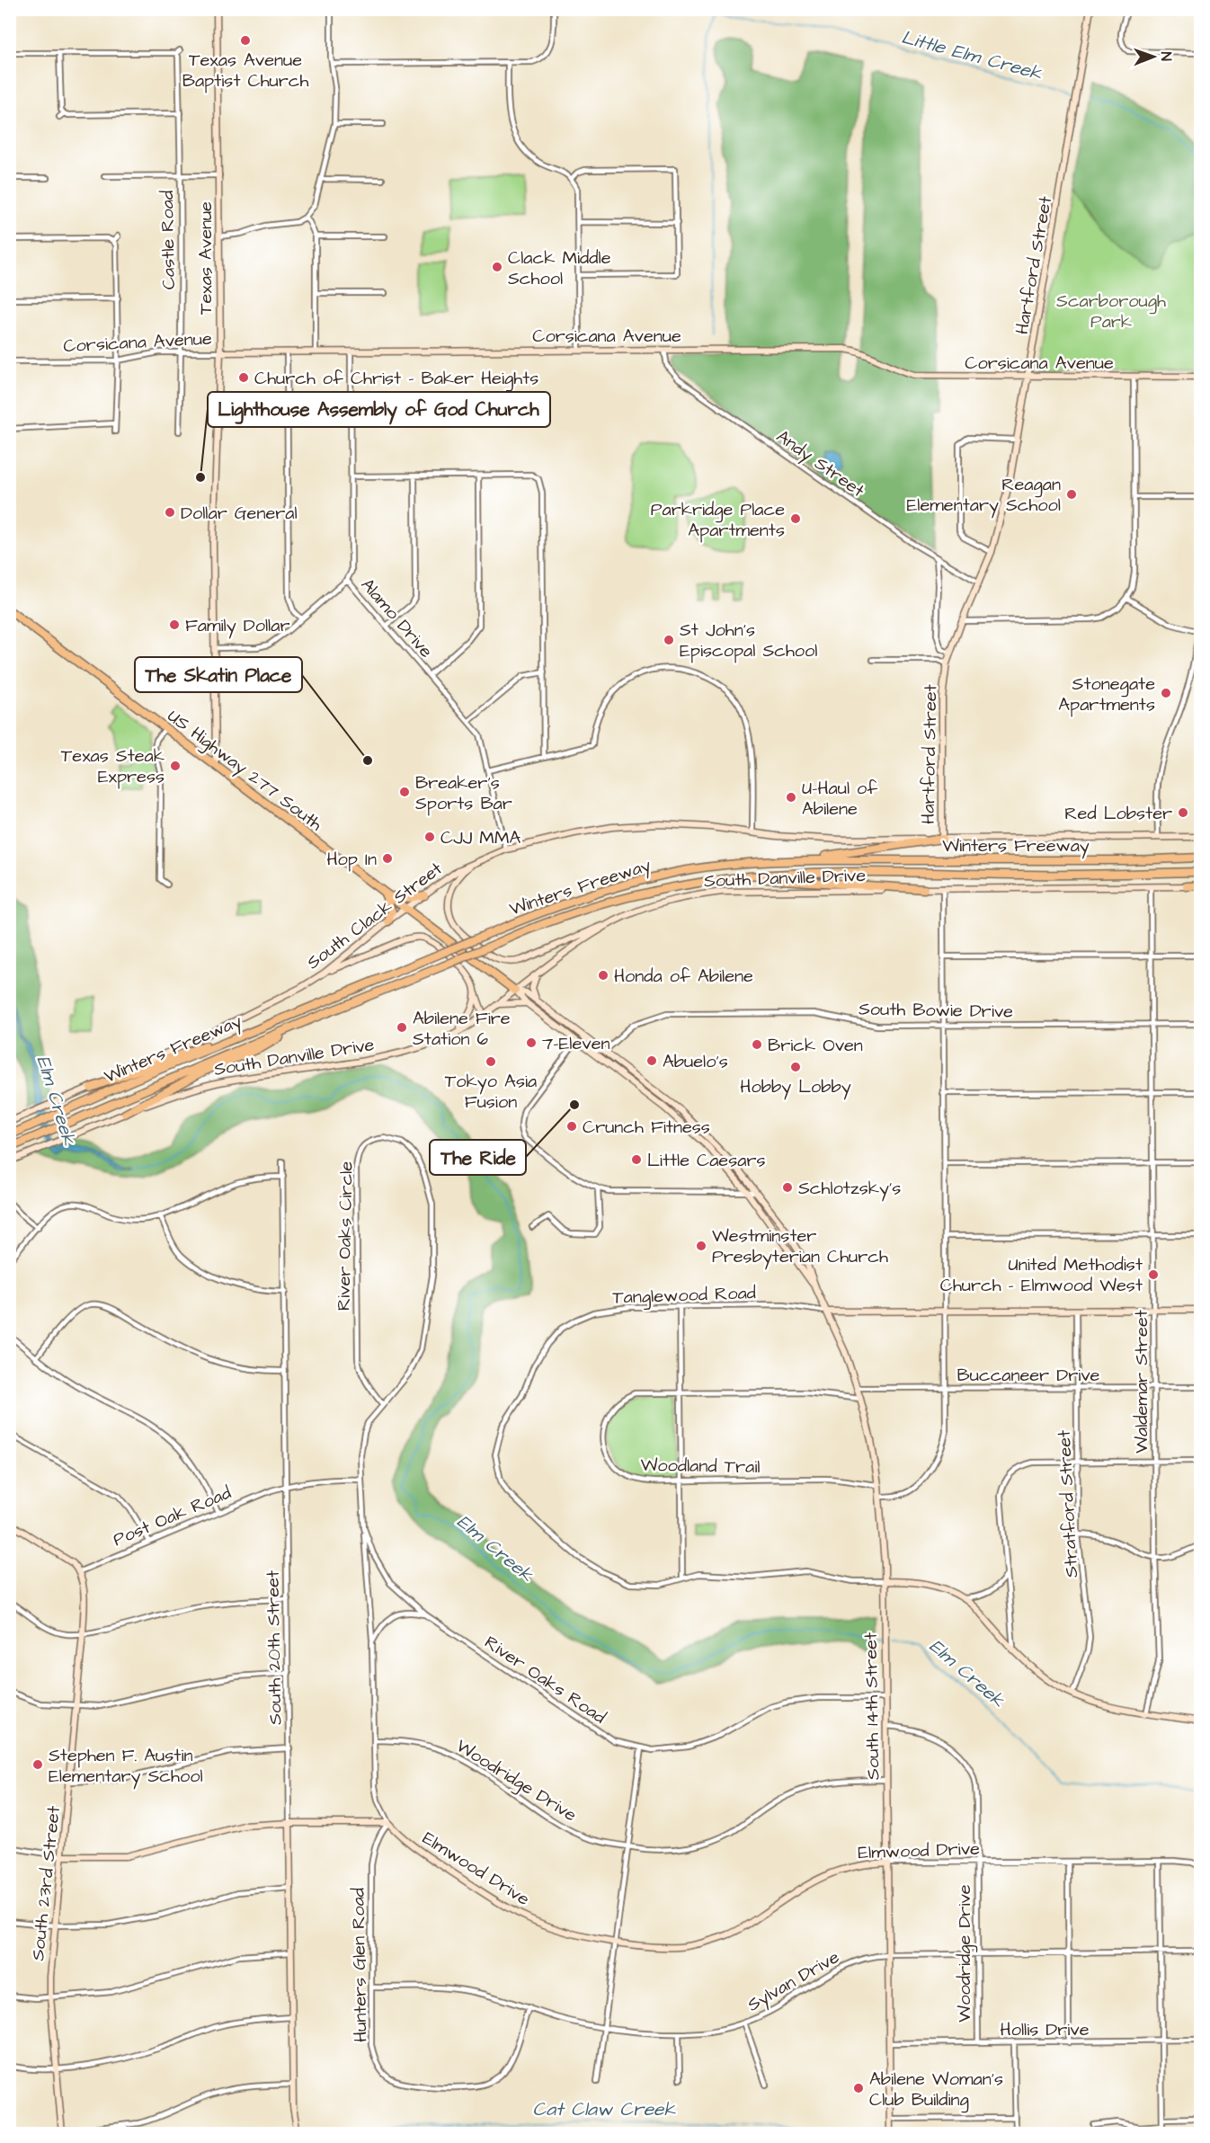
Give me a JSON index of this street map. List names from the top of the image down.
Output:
{
  "streets": {
    "highway": ["US Highway 277 South", "Winters Freeway"],
    "street": [
      "Castle Road",
      "Texas Avenue",
      "Hartford Street",
      "Corsicana Avenue",
      "Andy Street",
      "Alamo Drive",
      "South Danville Drive",
      "South Clack Street",
      "South Bowie Drive",
      "River Oaks Circle",
      "Tanglewood Road",
      "Buccaneer Drive",
      "Waldemar Street",
      "Woodland Trail",
      "Stratford Street",
      "Post Oak Road",
      "South 20th Street",
      "River Oaks Road",
      "South 14th Street",
      "Woodridge Drive",
      "Elmwood Drive",
      "South 23rd Street",
      "Hunters Glen Road",
      "Sylvan Drive",
      "Hollis Drive"
    ]
  },
  "crossings": [
    ["Castle Road", "Corsicana Avenue"],
    ["Texas Avenue", "Corsicana Avenue"],
    ["Texas Avenue", "US Highway 277 South"],
    ["Hartford Street", "Corsicana Avenue"],
    ["Hartford Street", "Andy Street"],
    ["Hartford Street", "South Clack Street"],
    ["Corsicana Avenue", "Andy Street"],
    ["Corsicana Avenue", "Alamo Drive"],
    ["Alamo Drive", "South Clack Street"],
    ["US Highway 277 South", "South Danville Drive"],
    ["US Highway 277 South", "South Clack Street"],
    ["US Highway 277 South", "South 14th Street"],
    ["South Danville Drive", "Waldemar Street"],
    ["South Danville Drive", "South 14th Street"],
    ["South Bowie Drive", "Waldemar Street"],
    ["South Bowie Drive", "South 14th Street"],
    ["River Oaks Circle", "River Oaks Road"],
    ["Tanglewood Road", "South 14th Street"],
    ["Buccaneer Drive", "Waldemar Street"],
    ["Buccaneer Drive", "Stratford Street"],
    ["Buccaneer Drive", "South 14th Street"],
    ["Woodland Trail", "South 14th Street"],
    ["Post Oak Road", "South 20th Street"],
    ["Post Oak Road", "River Oaks Road"],
    ["Post Oak Road", "South 23rd Street"],
    ["River Oaks Road", "South 14th Street"],
    ["River Oaks Road", "Elmwood Drive"],
    ["South 14th Street", "Woodridge Drive"],
    ["South 14th Street", "Elmwood Drive"],
    ["South 14th Street", "Sylvan Drive"],
    ["South 14th Street", "Hollis Drive"],
    ["Woodridge Drive", "Elmwood Drive"],
    ["Woodridge Drive", "Sylvan Drive"],
    ["Woodridge Drive", "Hollis Drive"],
    ["Elmwood Drive", "Hunters Glen Road"],
    ["Hunters Glen Road", "Sylvan Drive"]
  ],
  "water": ["Little Elm Creek", "Elm Creek", "Cat Claw Creek"],
  "parks": ["Scarborough Park"],
  "places": [
    "Texas Avenue Baptist Church",
    "Clack Middle School",
    "Church of Christ - Baker Heights",
    "Lighthouse Assembly of God Church",
    "Reagan Elementary School",
    "Dollar General",
    "Parkridge Place Apartments",
    "Family Dollar",
    "St John's Episcopal School",
    "Stonegate Apartments",
    "The Skatin Place",
    "Texas Steak Express",
    "Breaker's Sports Bar",
    "U-Haul of Abilene",
    "Red Lobster",
    "CJJ MMA",
    "Hop In",
    "Honda of Abilene",
    "Abilene Fire Station 6",
    "7-Eleven",
    "Brick Oven",
    "Abuelo's",
    "Tokyo Asia Fusion",
    "Hobby Lobby",
    "The Ride",
    "Crunch Fitness",
    "Little Caesars",
    "Schlotzsky's",
    "Westminster Presbyterian Church",
    "United Methodist Church - Elmwood West",
    "Stephen F. Austin Elementary School",
    "Abilene Woman's Club Building"
  ],
  "north": "right"
}
